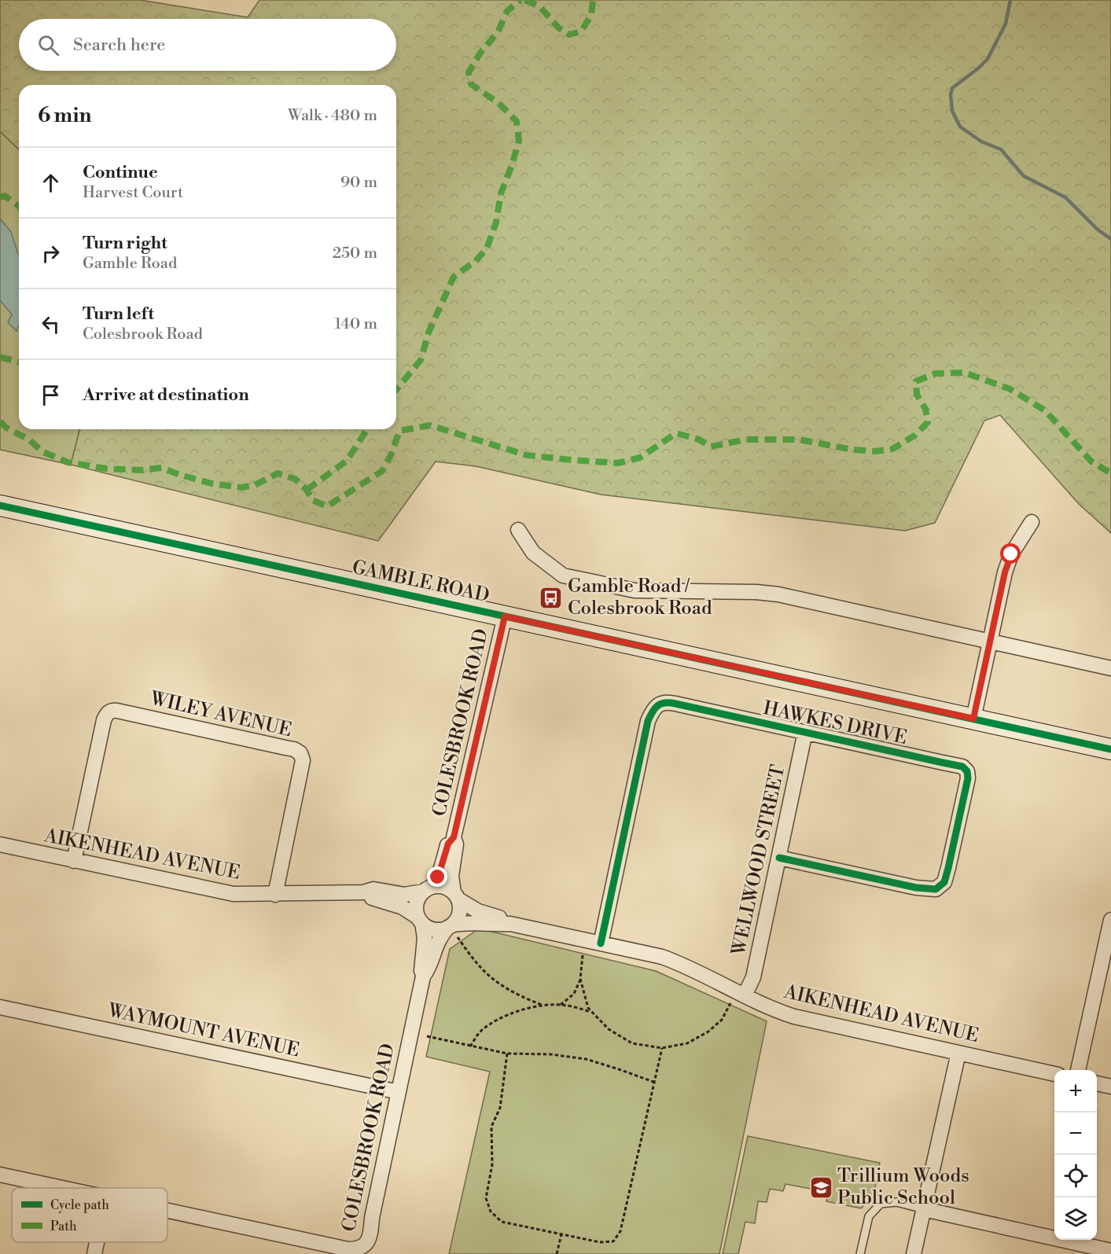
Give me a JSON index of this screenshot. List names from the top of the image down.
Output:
{
  "streets": {
    "main road": ["GAMBLE ROAD"],
    "street": [
      "WILEY AVENUE",
      "COLESBROOK ROAD",
      "HAWKES DRIVE",
      "AIKENHEAD AVENUE",
      "WELLWOOD STREET",
      "WAYMOUNT AVENUE"
    ]
  },
  "crossings": [
    ["GAMBLE ROAD", "COLESBROOK ROAD"],
    ["WILEY AVENUE", "AIKENHEAD AVENUE"],
    ["COLESBROOK ROAD", "AIKENHEAD AVENUE"],
    ["COLESBROOK ROAD", "WAYMOUNT AVENUE"],
    ["HAWKES DRIVE", "AIKENHEAD AVENUE"],
    ["HAWKES DRIVE", "WELLWOOD STREET"],
    ["AIKENHEAD AVENUE", "WELLWOOD STREET"]
  ],
  "places": {
    "bus stop": ["Gamble Road / Colesbrook Road"],
    "school or university": ["Trillium Woods Public School"]
  },
  "legend": ["Cycle path", "Path"],
  "page": {
    "search": "Search here",
    "heading": ["6 min", "Walk · 480 m"],
    "list": [
      ["Continue", "Harvest Court", "90 m"],
      ["Turn right", "Gamble Road", "250 m"],
      ["Turn left", "Colesbrook Road", "140 m"],
      "Arrive at destination"
    ],
    "map_buttons": ["+", "−"]
  }
}
